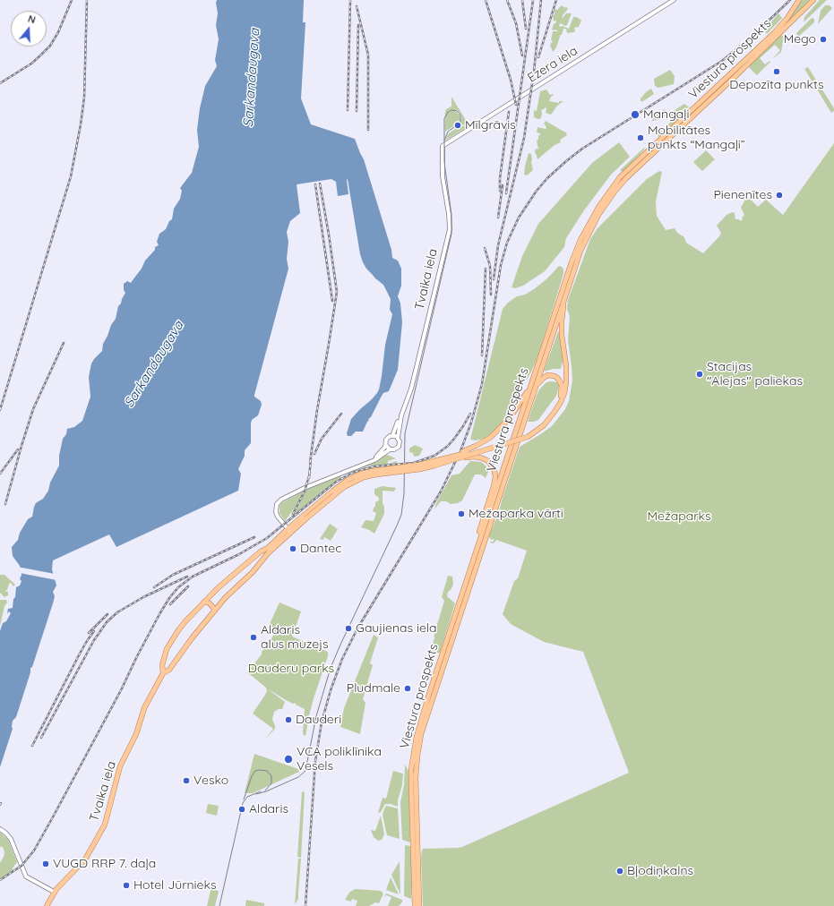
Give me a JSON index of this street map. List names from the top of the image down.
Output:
{
  "streets": {
    "main road": ["Viestura prospekts", "Tvaika iela"],
    "street": ["Ezera iela"]
  },
  "crossings": [
    ["Ezera iela", "Tvaika iela"]
  ],
  "water": ["Sarkandaugava"],
  "parks": ["Mežaparks", "Dauderu parks"],
  "places": [
    "Mego",
    "Depozīta punkts",
    "Mangaļi",
    "Mīlgrāvis",
    "Mobilitātes punkts “Mangaļi”",
    "Pienenītes",
    "Stacijas \"Alejas\" paliekas",
    "Mežaparka vārti",
    "Dantec",
    "Gaujienas iela",
    "Aldaris alus muzejs",
    "Pludmale",
    "Dauderi",
    "VCA poliklīnika Vesels",
    "Vesko",
    "Aldaris",
    "VUGD RRP 7. daļa",
    "Bļodiņkalns",
    "Hotel Jūrnieks"
  ],
  "north": "top"
}
